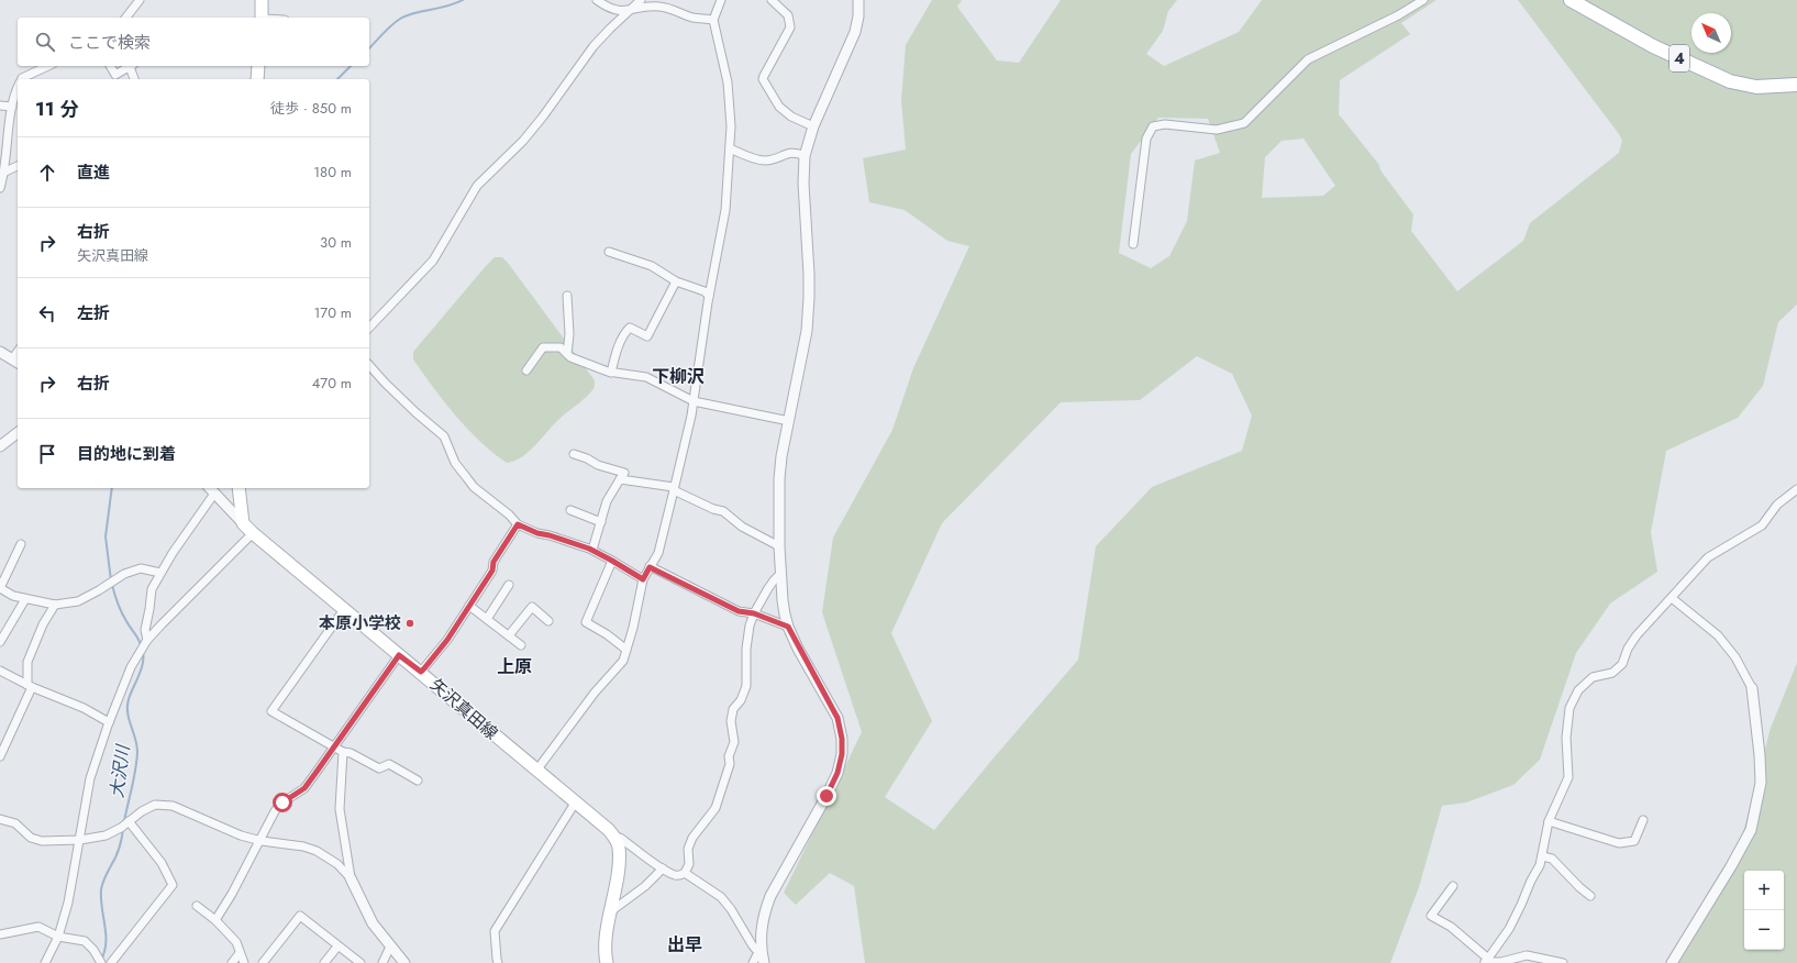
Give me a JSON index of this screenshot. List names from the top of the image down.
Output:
{
  "streets": {
    "main road": ["4", "矢沢真田線"]
  },
  "districts": ["下柳沢", "上原", "出早"],
  "water": ["大沢川"],
  "places": ["本原小学校"],
  "north": "top left",
  "page": {
    "search": "ここで検索",
    "heading": ["11 分", "徒歩 · 850 m"],
    "list": [
      ["直進", "180 m"],
      ["右折", "矢沢真田線", "30 m"],
      ["左折", "170 m"],
      ["右折", "470 m"],
      "目的地に到着"
    ],
    "map_buttons": ["+", "−"]
  }
}
